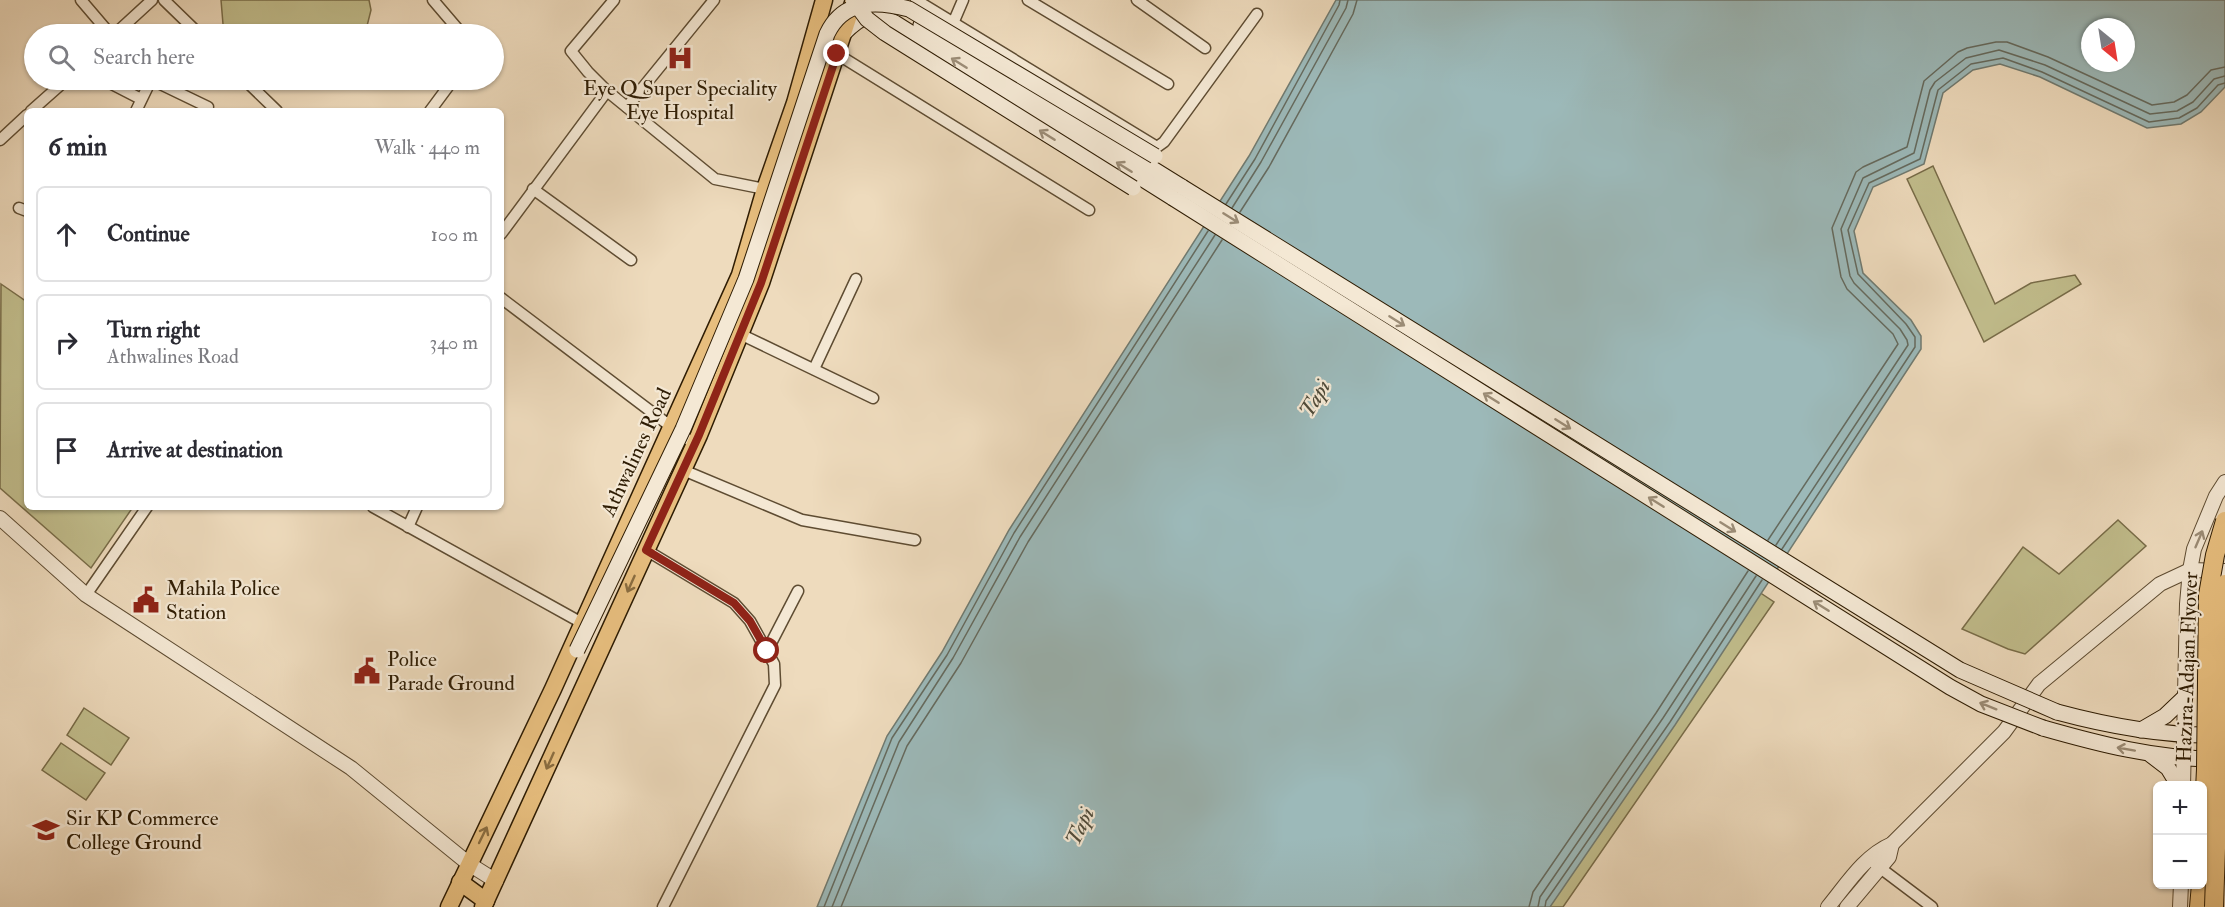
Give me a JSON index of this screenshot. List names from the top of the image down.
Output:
{
  "streets": {
    "highway": ["Hazira-Adajan Flyover"],
    "main road": ["Athwalines Road"]
  },
  "water": ["Tapi"],
  "places": {
    "hospital": ["Eye Q Super Speciality Eye Hospital"],
    "public building": ["Mahila Police Station", "Police Parade Ground"],
    "school or university": ["Sir KP Commerce College Ground"]
  },
  "north": "bottom right",
  "page": {
    "search": "Search here",
    "heading": ["6 min", "Walk · 440 m"],
    "list": [
      ["Continue", "100 m"],
      ["Turn right", "Athwalines Road", "340 m"],
      "Arrive at destination"
    ],
    "map_buttons": ["+", "−"]
  }
}
